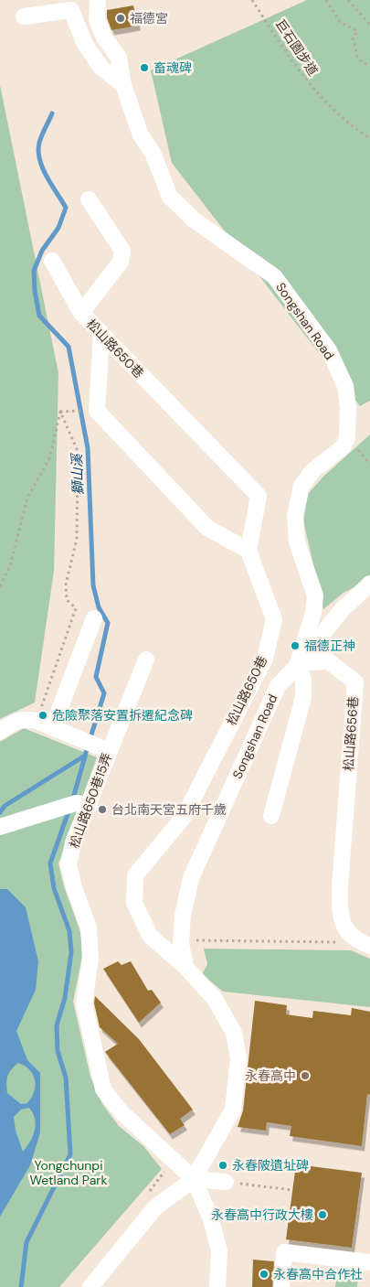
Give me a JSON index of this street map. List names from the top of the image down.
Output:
{
  "streets": {
    "street": [
      "Songshan Road",
      "松山路650巷",
      "松山路656巷",
      "松山路650巷15弄"
    ],
    "path": ["巨石園步道"]
  },
  "crossings": [
    ["Songshan Road", "松山路650巷"]
  ],
  "water": ["獅山溪"],
  "parks": ["Yongchunpi Wetland Park"],
  "places": [
    "福德宮",
    "畜魂碑",
    "福德正神",
    "危險聚落安置拆遷紀念碑",
    "台北南天宮五府千歲",
    "永春高中",
    "永春陂遺址碑",
    "永春高中行政大樓",
    "永春高中合作社"
  ]
}
